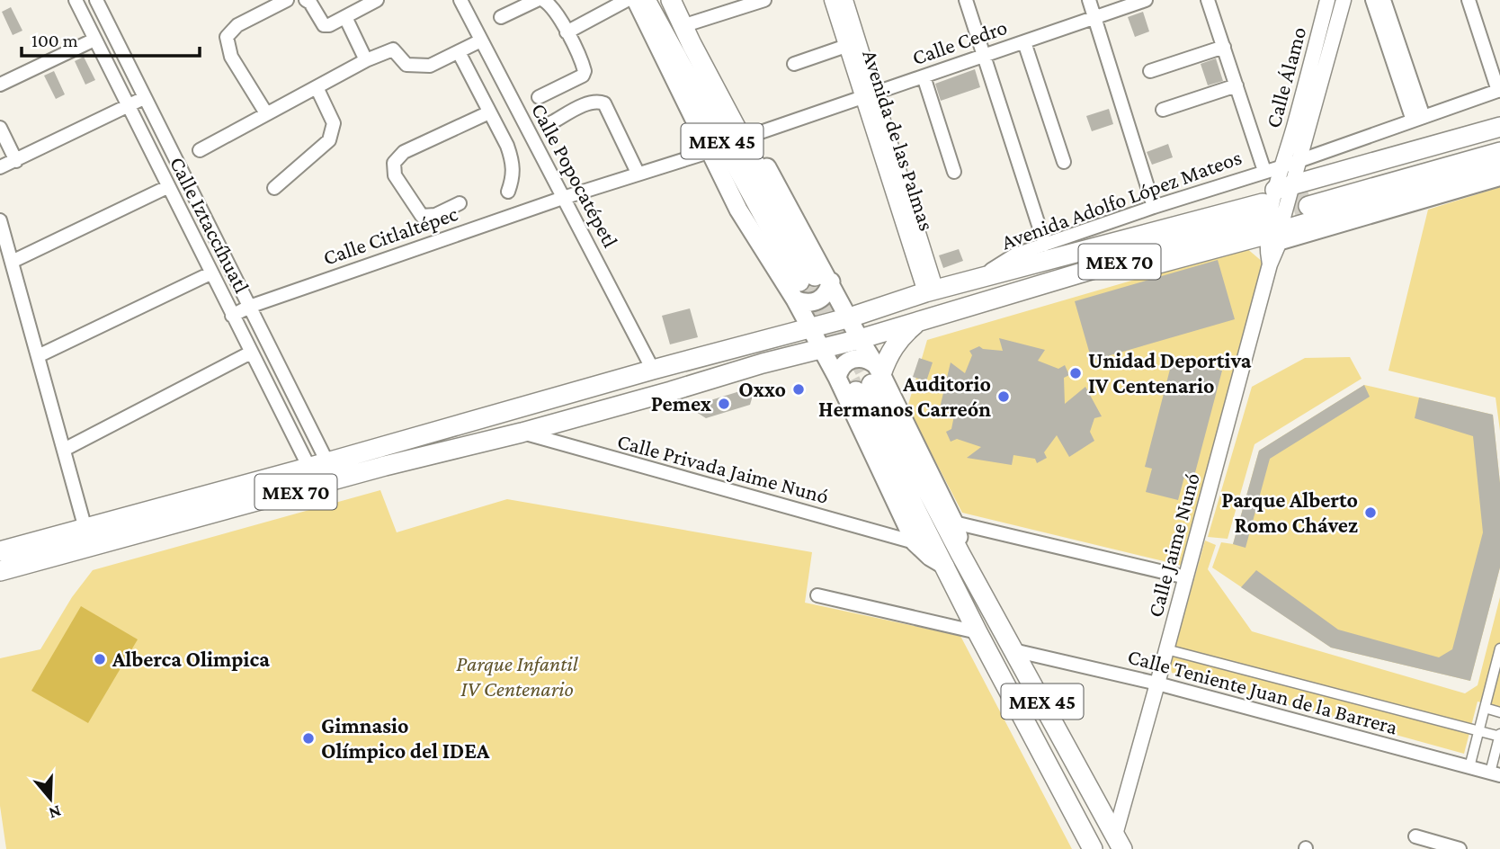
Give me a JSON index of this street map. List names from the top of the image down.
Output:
{
  "streets": {
    "main road": ["MEX 45", "MEX 70"],
    "street": [
      "Calle Cedro",
      "Calle Álamo",
      "Avenida de las Palmas",
      "Calle Popocatépetl",
      "Avenida Adolfo López Mateos",
      "Calle Iztaccíhuatl",
      "Calle Citlaltépec",
      "Calle Privada Jaime Nunó",
      "Calle Jaime Nunó",
      "Calle Teniente Juan de la Barrera"
    ]
  },
  "crossings": [
    ["Calle Cedro", "Avenida de las Palmas"],
    ["Calle Álamo", "Avenida Adolfo López Mateos"],
    ["Calle Álamo", "MEX 70"],
    ["Calle Álamo", "Calle Jaime Nunó"],
    ["Avenida de las Palmas", "MEX 70"],
    ["MEX 45", "Calle Jaime Nunó"],
    ["MEX 45", "Calle Teniente Juan de la Barrera"],
    ["Calle Popocatépetl", "Calle Citlaltépec"],
    ["Calle Popocatépetl", "MEX 70"],
    ["Avenida Adolfo López Mateos", "MEX 70"],
    ["Calle Iztaccíhuatl", "Calle Citlaltépec"],
    ["Calle Iztaccíhuatl", "MEX 70"],
    ["MEX 70", "Calle Privada Jaime Nunó"],
    ["MEX 70", "Calle Jaime Nunó"],
    ["Calle Jaime Nunó", "Calle Teniente Juan de la Barrera"]
  ],
  "parks": ["Parque Infantil IV Centenario"],
  "places": [
    "Unidad Deportiva IV Centenario",
    "Oxxo",
    "Auditorio Hermanos Carreón",
    "Pemex",
    "Parque Alberto Romo Chávez",
    "Alberca Olimpica",
    "Gimnasio Olímpico del IDEA"
  ],
  "scale_bar": "100 m",
  "north": "bottom"
}
